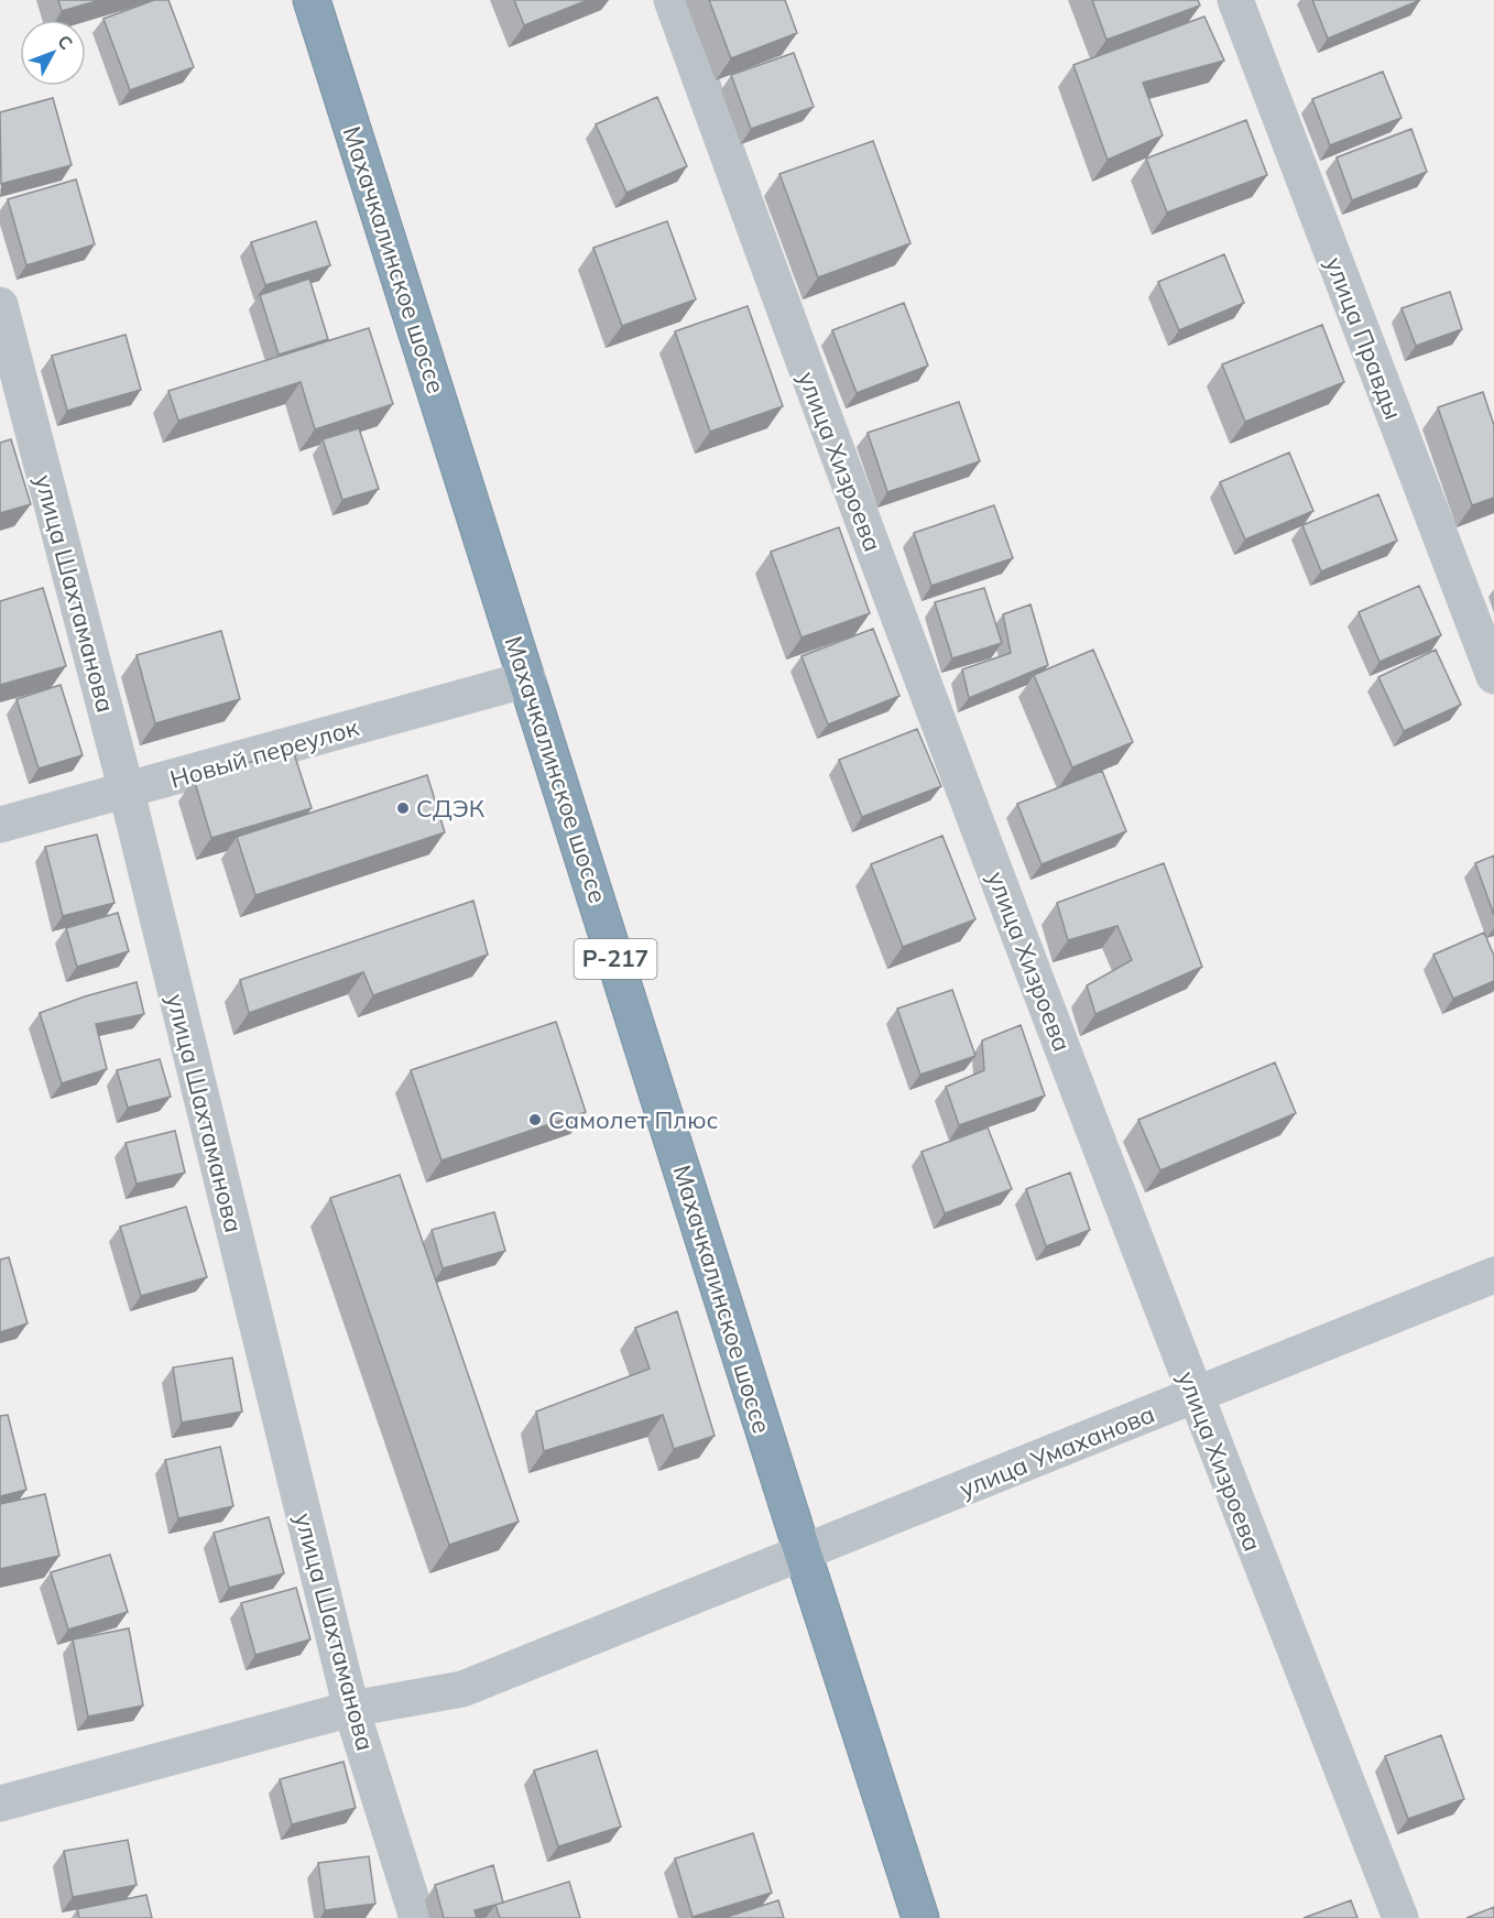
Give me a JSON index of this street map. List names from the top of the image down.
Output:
{
  "streets": {
    "highway": ["Махачкалинское шоссе", "Р-217"],
    "street": [
      "улица Правды",
      "улица Хизроева",
      "улица Шахтаманова",
      "Новый переулок",
      "улица Умаханова"
    ]
  },
  "crossings": [
    ["Махачкалинское шоссе", "Новый переулок"],
    ["Махачкалинское шоссе", "улица Умаханова"],
    ["улица Хизроева", "улица Умаханова"],
    ["улица Шахтаманова", "Новый переулок"],
    ["улица Шахтаманова", "улица Умаханова"]
  ],
  "places": ["СДЭК", "Самолет Плюс"],
  "north": "top right"
}
